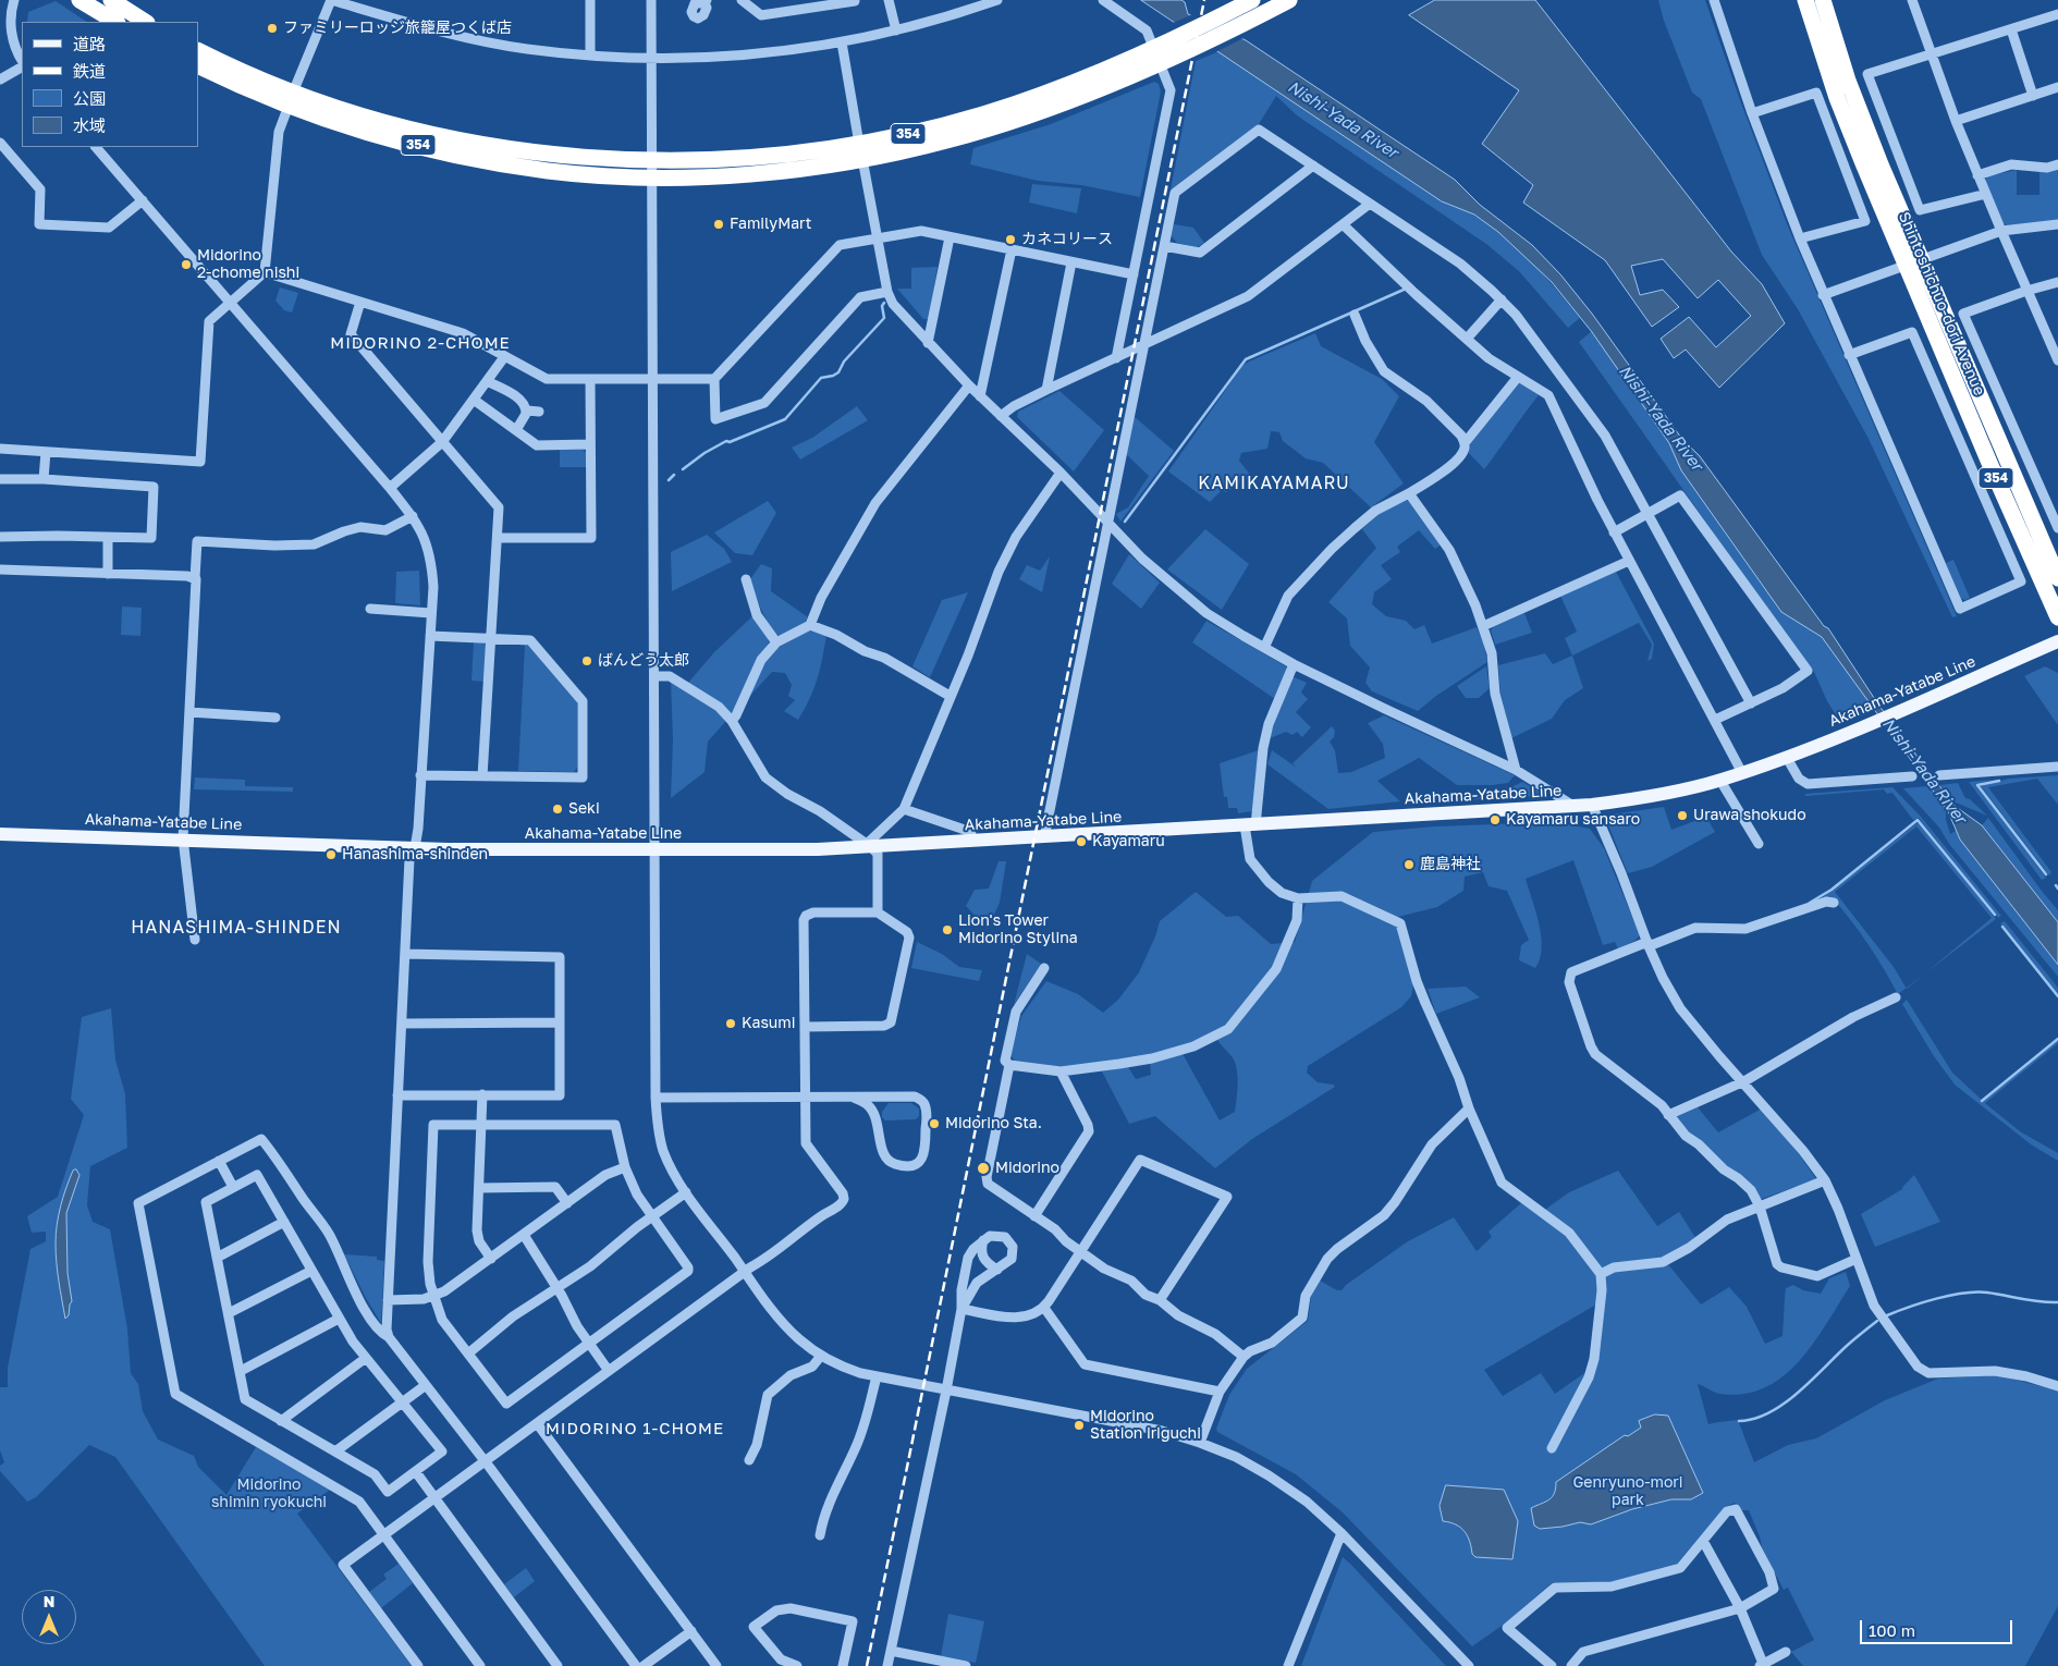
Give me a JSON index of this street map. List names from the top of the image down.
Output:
{
  "streets": {
    "highway": ["354", "Shintoshichuo-dori Avenue"],
    "main road": ["Akahama-Yatabe Line"]
  },
  "districts": [
    "MIDORINO 2-CHOME",
    "KAMIKAYAMARU",
    "HANASHIMA-SHINDEN",
    "MIDORINO 1-CHOME"
  ],
  "water": ["Nishi-Yada River"],
  "parks": ["Genryuno-mori park", "Midorino shimin ryokuchi"],
  "places": [
    "ファミリーロッジ旅籠屋つくば店",
    "FamilyMart",
    "カネコリース",
    "Midorino 2-chome nishi",
    "ばんどう太郎",
    "Seki",
    "Urawa shokudo",
    "Kayamaru sansaro",
    "Kayamaru",
    "Hanashima-shinden",
    "鹿島神社",
    "Lion's Tower Midorino Stylina",
    "Kasumi",
    "Midorino Sta.",
    "Midorino",
    "Midorino Station iriguchi"
  ],
  "legend": [
    "道路",
    "鉄道",
    "公園",
    "水域"
  ],
  "scale_bar": "100 m",
  "north": "top"
}
